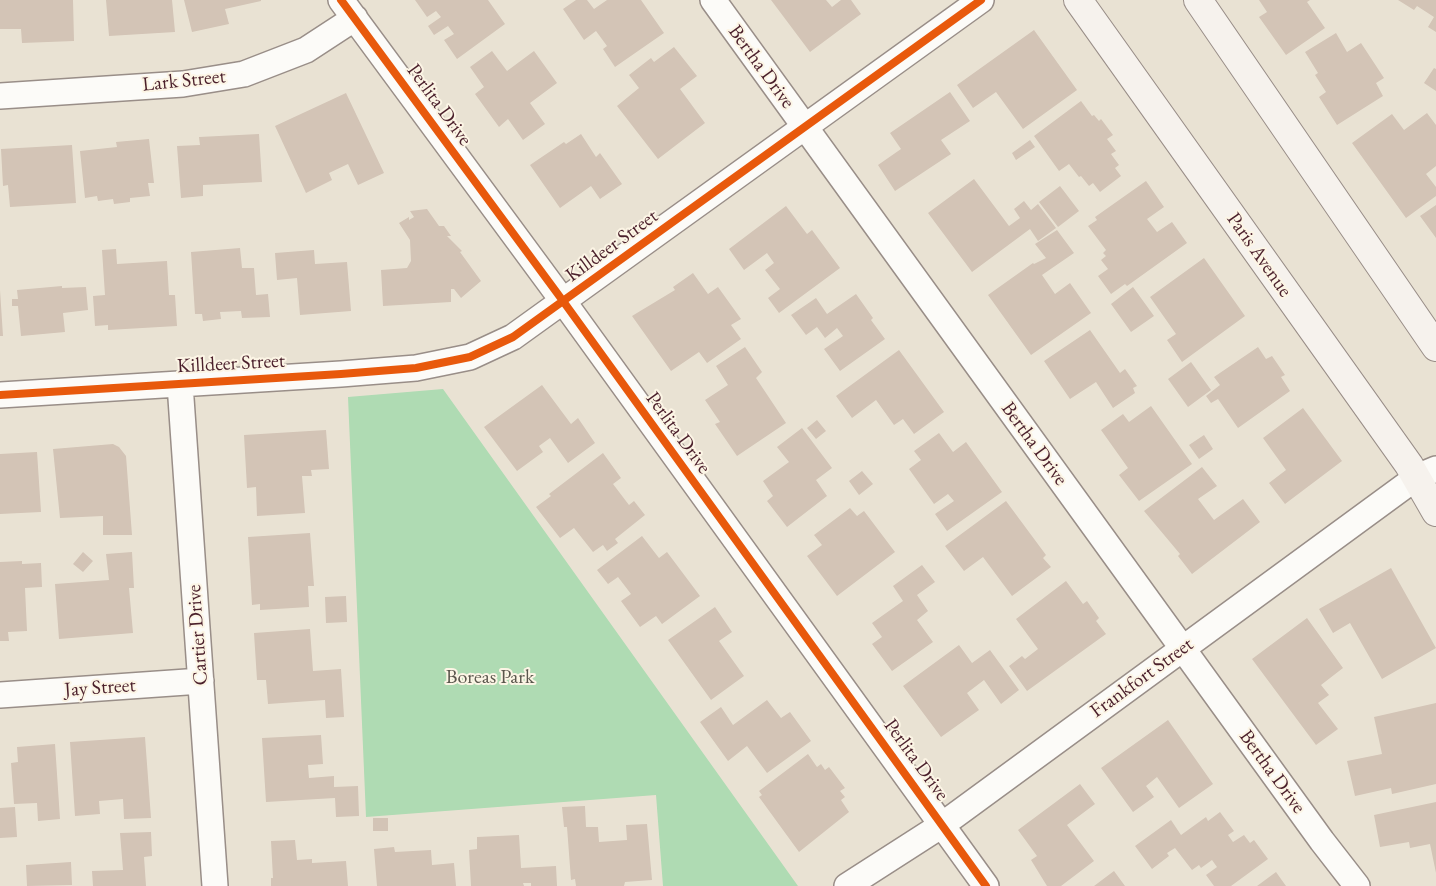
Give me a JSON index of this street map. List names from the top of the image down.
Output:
{
  "streets": {
    "street": [
      "Bertha Drive",
      "Lark Street",
      "Perlita Drive",
      "Killdeer Street",
      "Paris Avenue",
      "Cartier Drive",
      "Frankfort Street",
      "Jay Street"
    ]
  },
  "crossings": [
    ["Bertha Drive", "Killdeer Street"],
    ["Bertha Drive", "Frankfort Street"],
    ["Lark Street", "Perlita Drive"],
    ["Perlita Drive", "Killdeer Street"],
    ["Perlita Drive", "Frankfort Street"],
    ["Killdeer Street", "Cartier Drive"],
    ["Paris Avenue", "Frankfort Street"],
    ["Cartier Drive", "Jay Street"]
  ],
  "parks": ["Boreas Park"]
}
